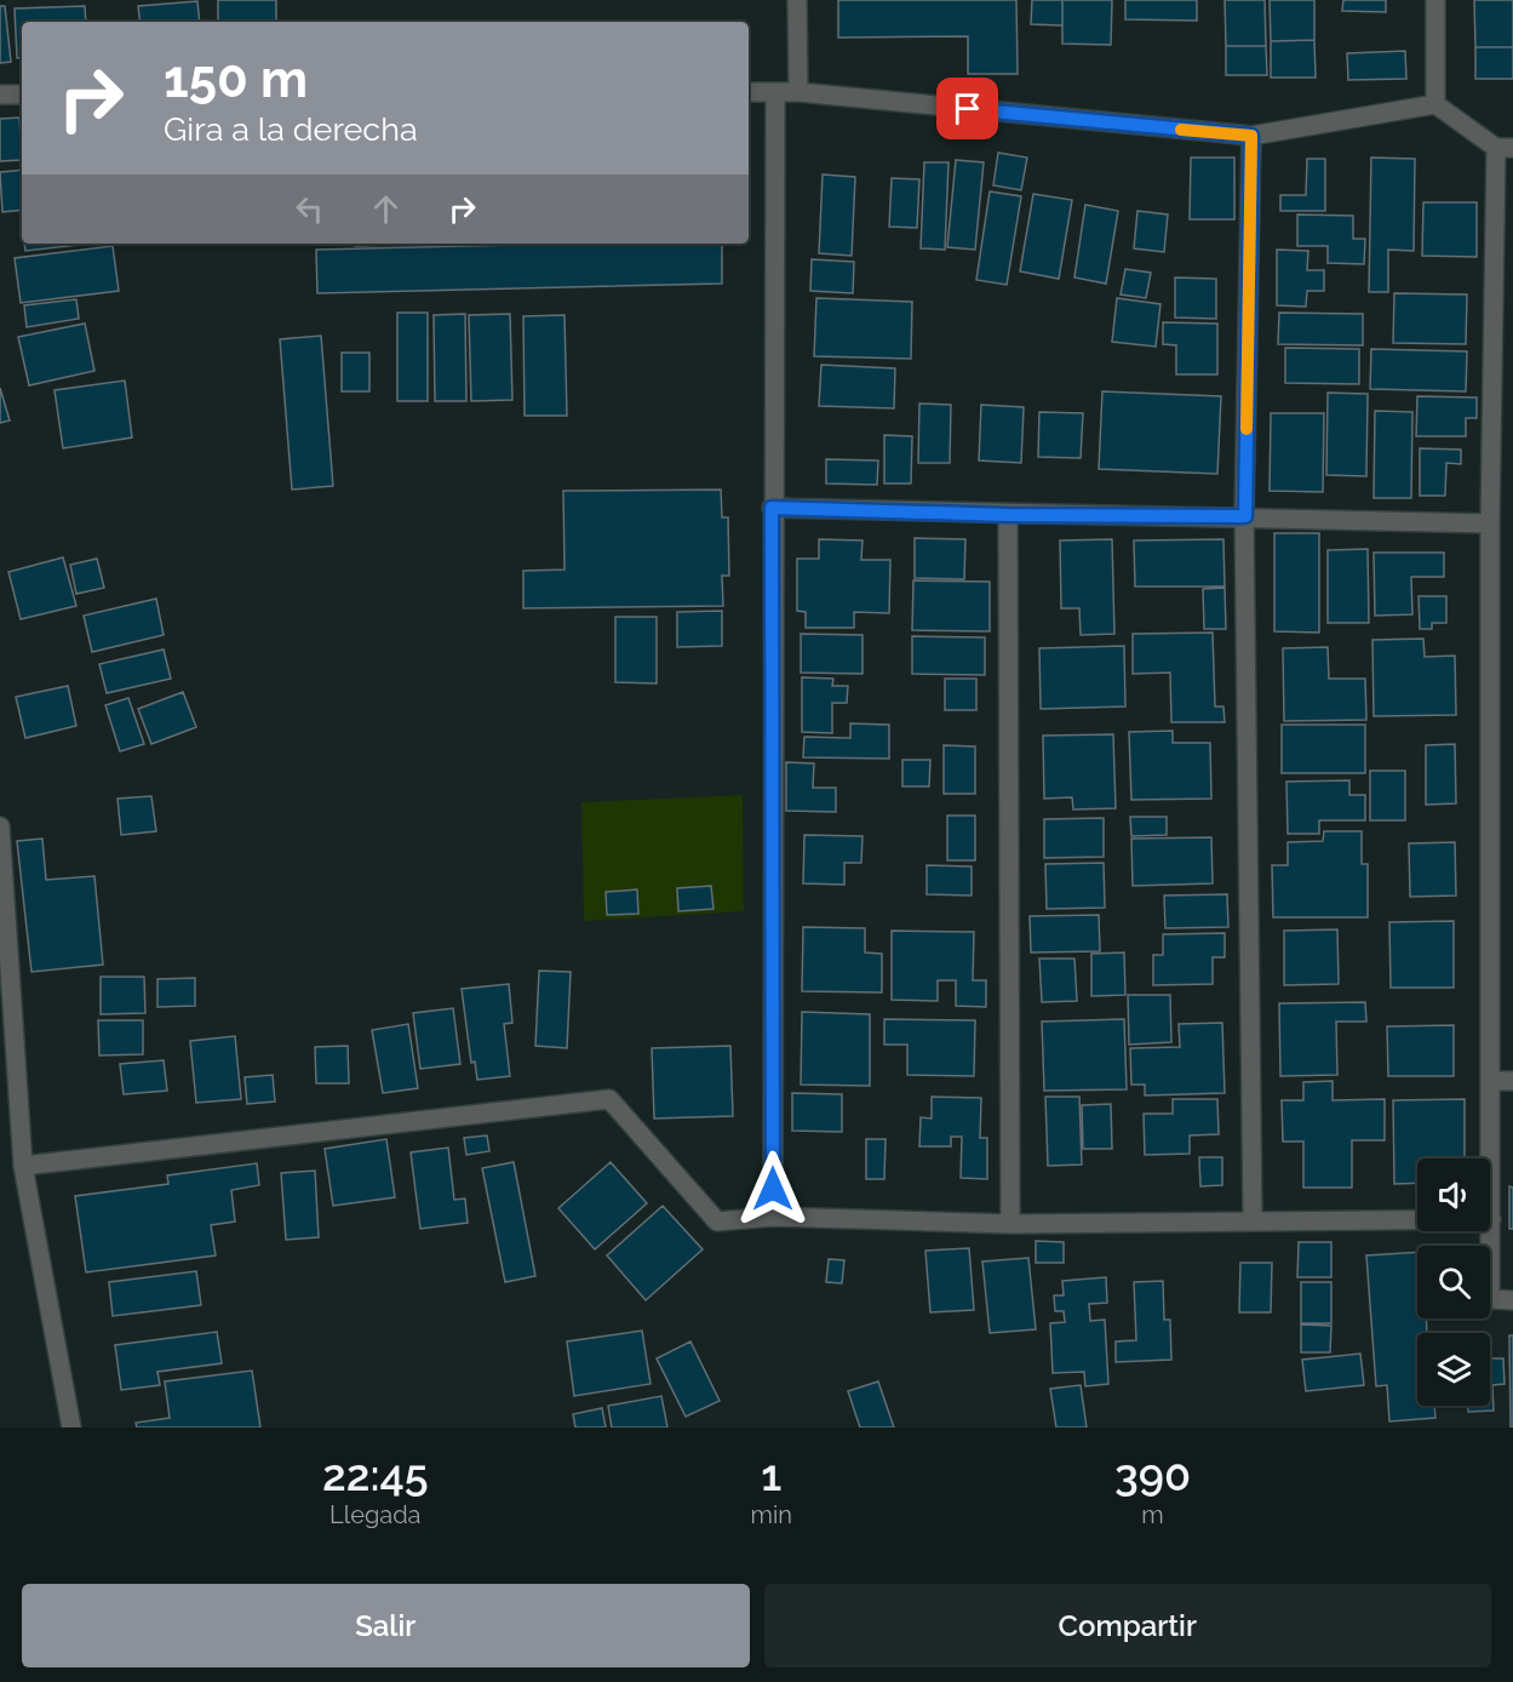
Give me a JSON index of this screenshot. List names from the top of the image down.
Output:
{
  "page": {
    "turn": ["150 m", "Gira a la derecha"],
    "eta": [
      "22:45",
      "Llegada",
      "1",
      "min",
      "390",
      "m"
    ],
    "buttons": ["Salir", "Compartir"]
  }
}
